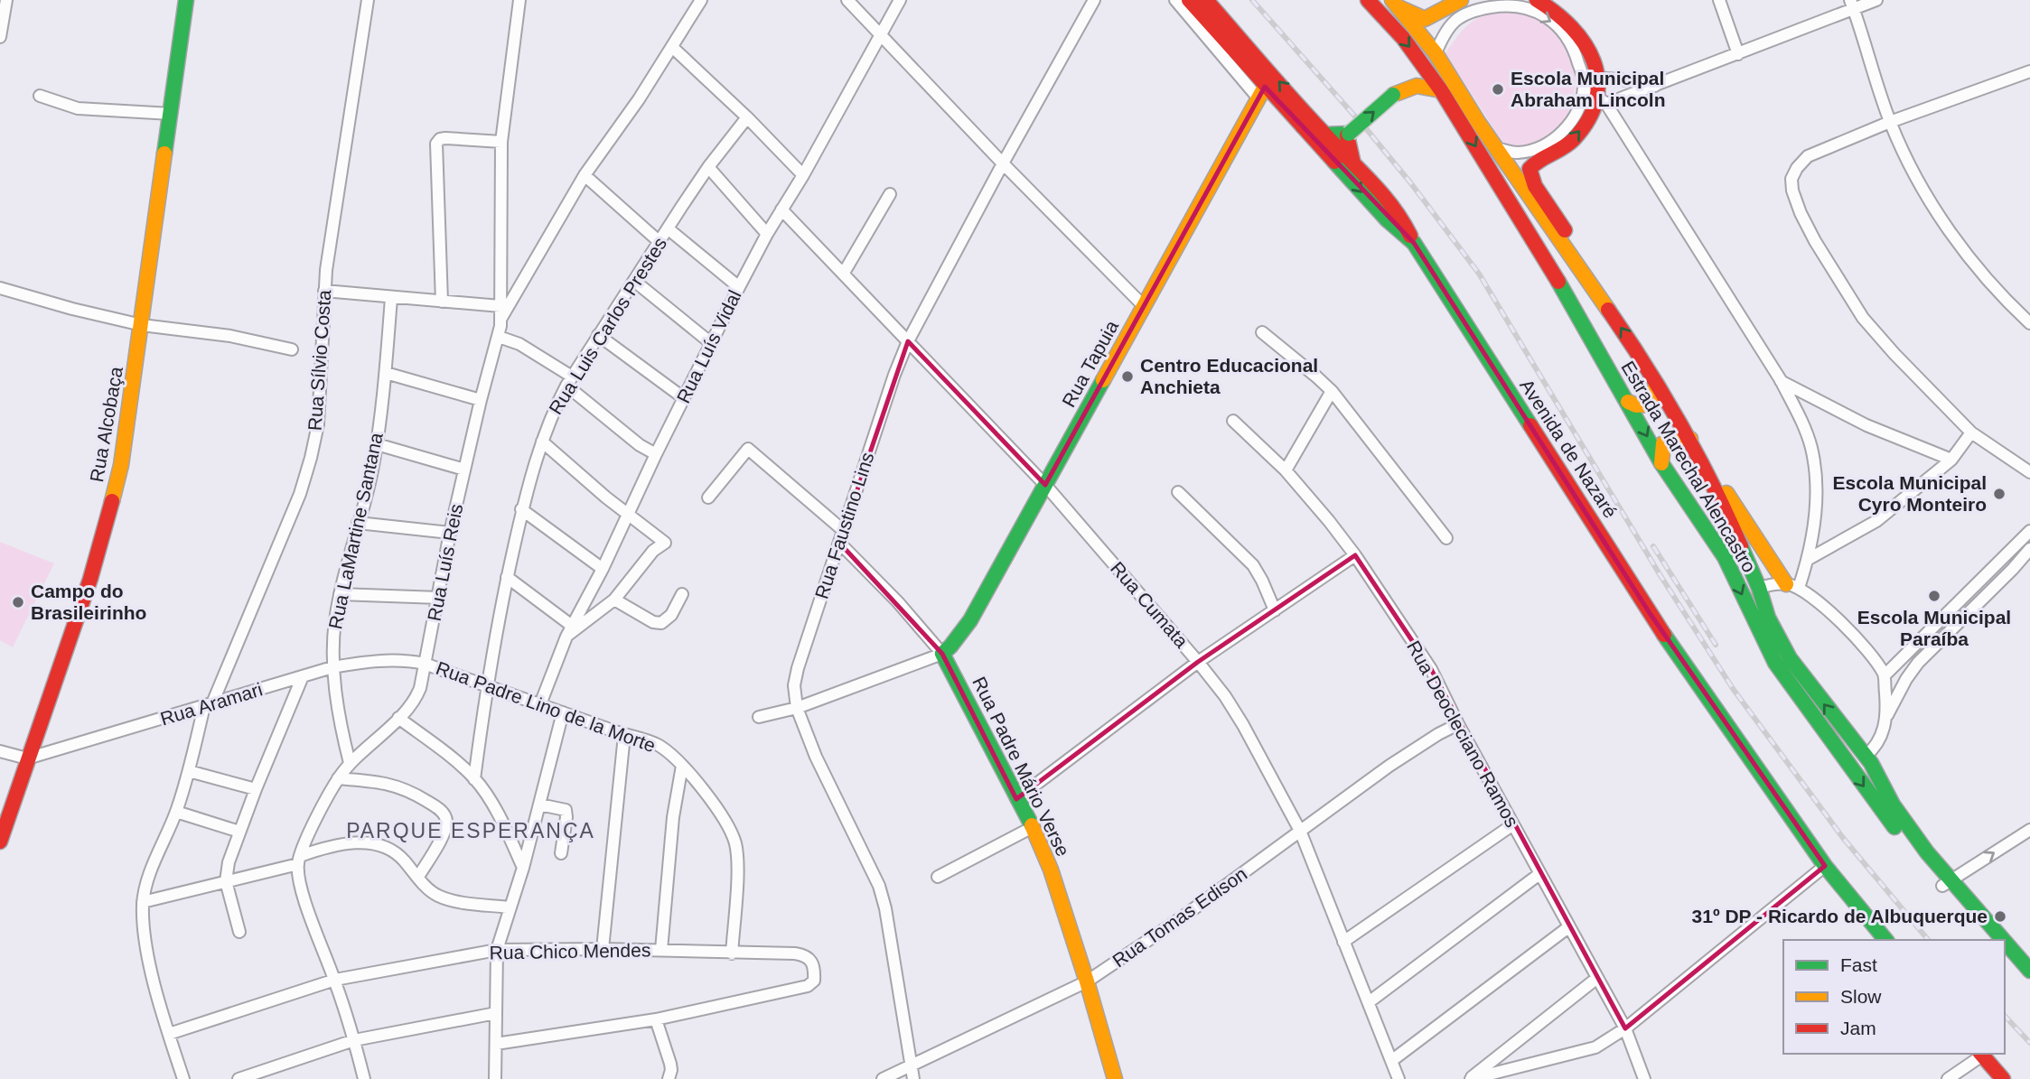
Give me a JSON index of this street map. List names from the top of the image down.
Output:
{
  "streets": {
    "main road": [
      "Rua Tapuia",
      "Rua Alcobaça",
      "Avenida de Nazaré",
      "Estrada Marechal Alencastro",
      "Rua Padre Mário Verse"
    ],
    "street": [
      "Rua Luis Carlos Prestes",
      "Rua Luís Vidal",
      "Rua Sílvio Costa",
      "Rua Faustino Lins",
      "Rua LaMartine Santana",
      "Rua Luís Reis",
      "Rua Cumata",
      "Rua Aramari",
      "Rua Padre Lino de la Morte",
      "Rua Deocleciano Ramos",
      "Rua Tomas Edison",
      "Rua Chico Mendes"
    ]
  },
  "crossings": [
    ["Rua Luis Carlos Prestes", "Rua Padre Lino de la Morte"],
    ["Rua Luís Vidal", "Rua Cumata"],
    ["Rua Luís Vidal", "Rua Padre Lino de la Morte"],
    ["Rua Sílvio Costa", "Rua Aramari"],
    ["Rua Sílvio Costa", "Rua Chico Mendes"],
    ["Rua Tapuia", "Avenida de Nazaré"],
    ["Rua Tapuia", "Rua Cumata"],
    ["Rua Tapuia", "Rua Padre Mário Verse"],
    ["Rua Alcobaça", "Rua Aramari"],
    ["Rua Faustino Lins", "Rua Cumata"],
    ["Rua Faustino Lins", "Rua Padre Mário Verse"],
    ["Rua Faustino Lins", "Rua Tomas Edison"],
    ["Rua LaMartine Santana", "Rua Luís Reis"],
    ["Rua LaMartine Santana", "Rua Aramari"],
    ["Rua Luís Reis", "Rua Aramari"],
    ["Rua Luís Reis", "Rua Padre Lino de la Morte"],
    ["Rua Cumata", "Rua Tomas Edison"],
    ["Rua Aramari", "Rua Padre Lino de la Morte"],
    ["Rua Padre Lino de la Morte", "Rua Chico Mendes"],
    ["Rua Deocleciano Ramos", "Rua Tomas Edison"],
    ["Rua Padre Mário Verse", "Rua Tomas Edison"]
  ],
  "districts": ["PARQUE ESPERANÇA"],
  "places": [
    "Escola Municipal Abraham Lincoln",
    "Centro Educacional Anchieta",
    "Escola Municipal Cyro Monteiro",
    "Escola Municipal Paraíba",
    "Campo do Brasileirinho",
    "31º DP - Ricardo de Albuquerque"
  ],
  "legend": ["Fast", "Slow", "Jam"]
}
